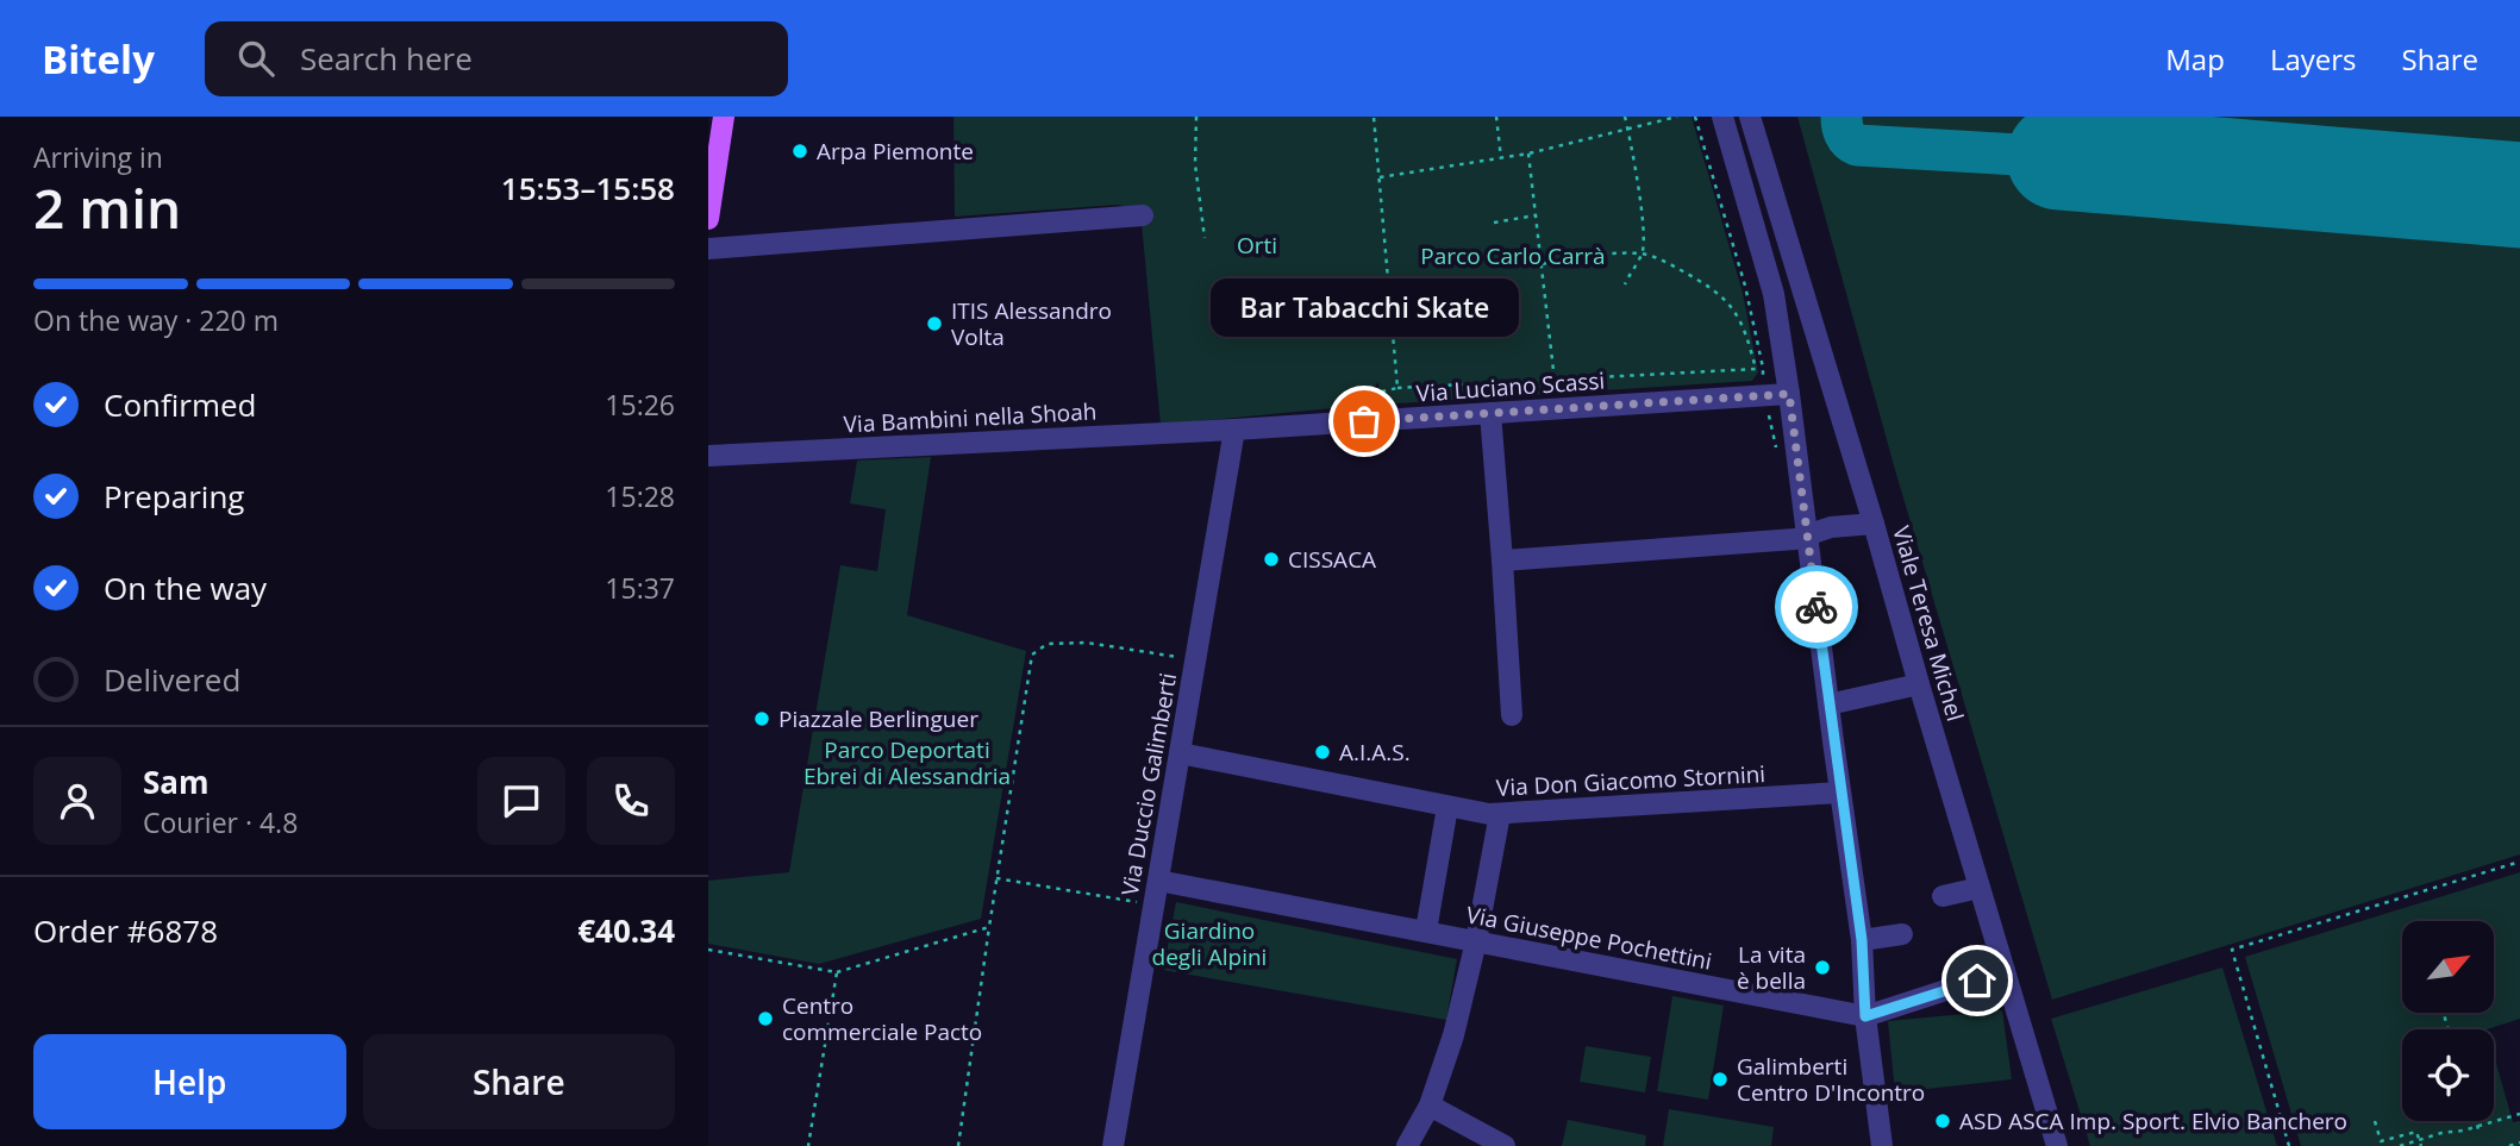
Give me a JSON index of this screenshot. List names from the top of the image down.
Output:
{
  "streets": {
    "street": [
      "Via Luciano Scassi",
      "Via Bambini nella Shoah",
      "Viale Teresa Michel",
      "Via Don Giacomo Stornini",
      "Via Duccio Galimberti",
      "Via Giuseppe Pochettini"
    ]
  },
  "crossings": [
    ["Via Luciano Scassi", "Via Bambini nella Shoah"],
    ["Via Luciano Scassi", "Via Duccio Galimberti"],
    ["Via Bambini nella Shoah", "Via Duccio Galimberti"],
    ["Viale Teresa Michel", "Via Giuseppe Pochettini"],
    ["Via Don Giacomo Stornini", "Via Duccio Galimberti"],
    ["Via Duccio Galimberti", "Via Giuseppe Pochettini"]
  ],
  "parks": [
    "Orti",
    "Parco Carlo Carrà",
    "Parco Deportati Ebrei di Alessandria",
    "Giardino degli Alpini"
  ],
  "places": [
    "Arpa Piemonte",
    "ITIS Alessandro Volta",
    "Bar Tabacchi Skate",
    "CISSACA",
    "Piazzale Berlinguer",
    "A.I.A.S.",
    "La vita è bella",
    "Centro commerciale Pacto",
    "Galimberti Centro D'Incontro",
    "ASD ASCA Imp. Sport. Elvio Banchero"
  ],
  "north": "top right",
  "page": {
    "header": "Bitely",
    "search": "Search here",
    "nav": ["Map", "Layers", "Share"],
    "heading": ["2 min", "Arriving in", "15:53–15:58"],
    "panel": [
      "Sam",
      "Courier · 4.8",
      "Order #6878",
      "€40.34"
    ],
    "bar": "On the way · 220 m",
    "bubble": "Bar Tabacchi Skate",
    "list": [
      ["Confirmed", "15:26"],
      ["Preparing", "15:28"],
      ["On the way", "15:37"],
      "Delivered"
    ],
    "buttons": ["Help", "Share"]
  }
}
